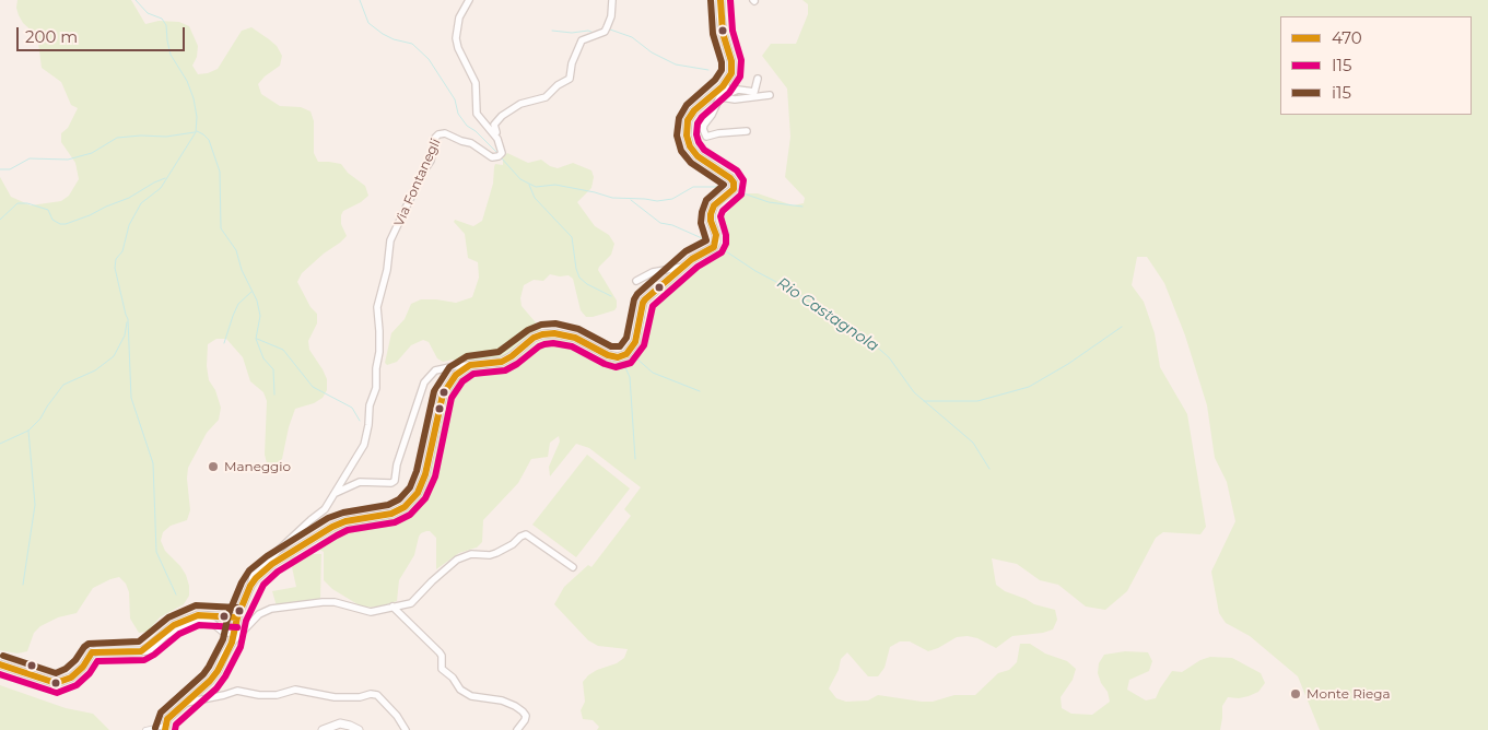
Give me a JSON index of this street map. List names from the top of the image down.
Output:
{
  "streets": {
    "street": ["Via Fontanegli"]
  },
  "water": ["Rio Castagnola"],
  "places": ["Maneggio", "Monte Riega"],
  "lines": ["transit line 470", "transit line I15", "transit line i15"],
  "legend": ["470", "I15", "i15"],
  "scale_bar": "200 m"
}
